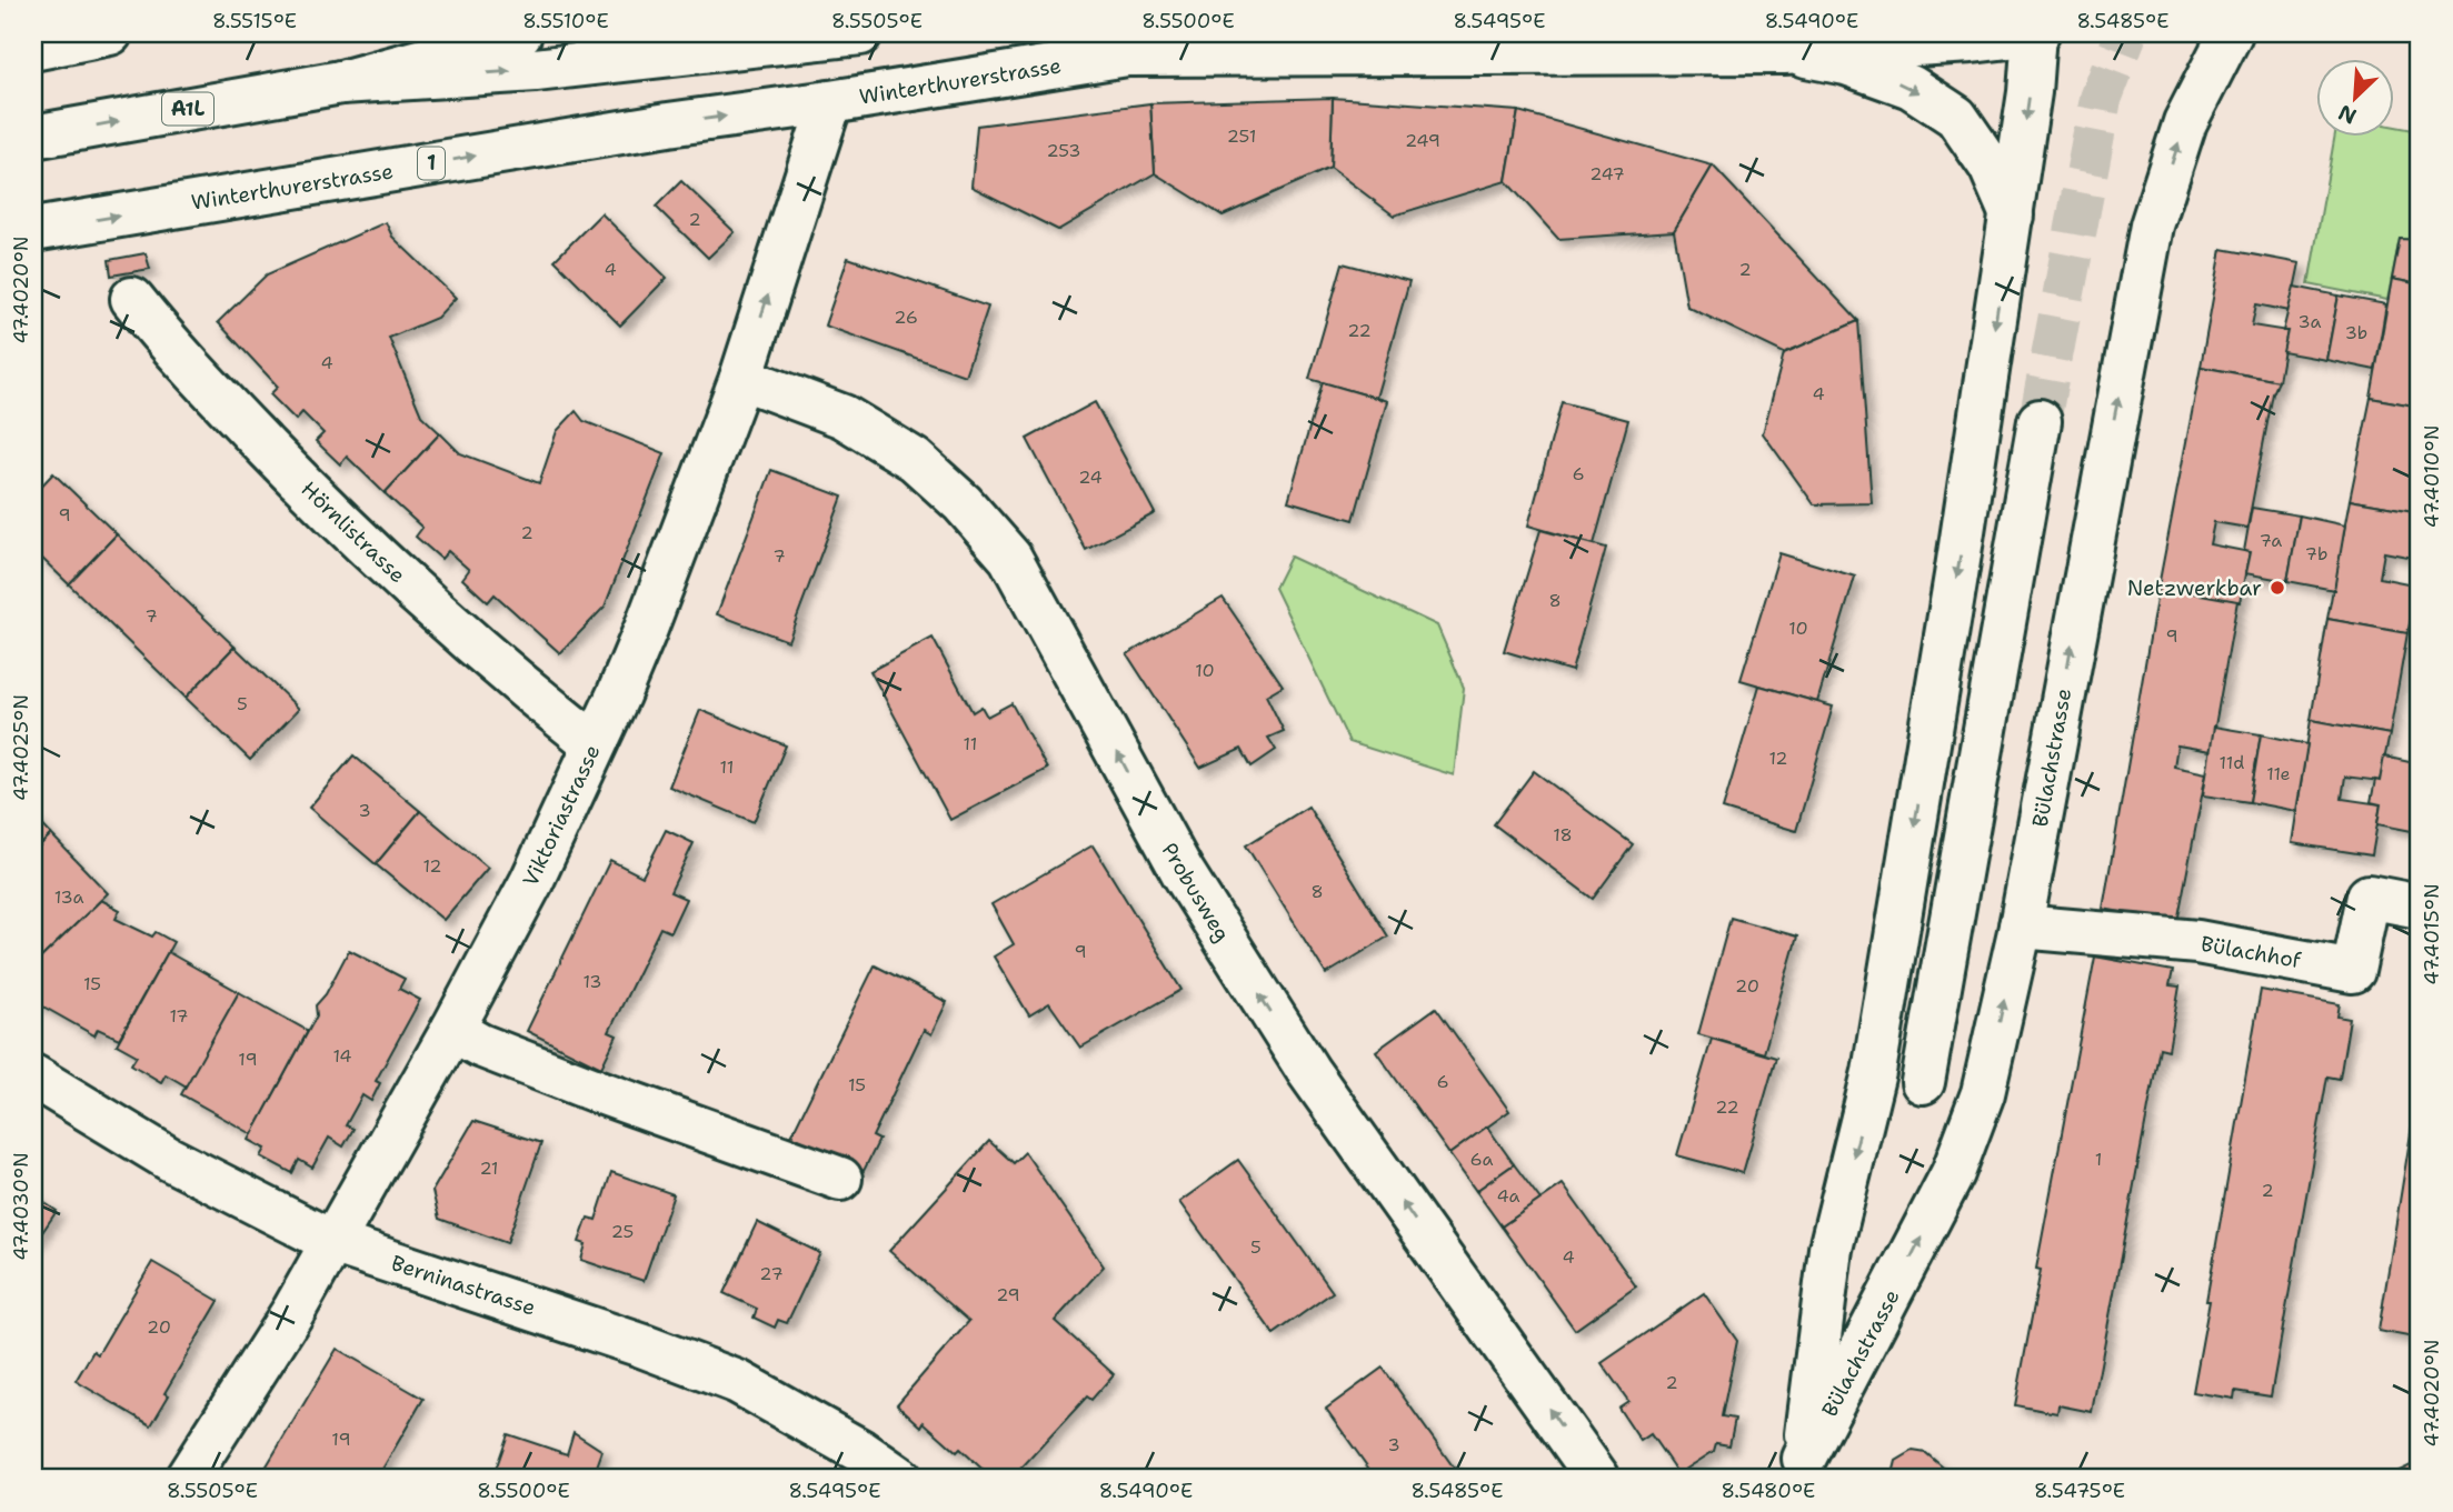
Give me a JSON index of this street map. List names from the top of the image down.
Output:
{
  "streets": {
    "main road": [
      "Winterthurerstrasse",
      "A1L",
      "1",
      "Hörnlistrasse",
      "Bülachstrasse",
      "Viktoriastrasse",
      "Probusweg",
      "Bülachhof",
      "Berninastrasse"
    ]
  },
  "crossings": [
    ["Winterthurerstrasse", "1"],
    ["Winterthurerstrasse", "Bülachstrasse"],
    ["Winterthurerstrasse", "Viktoriastrasse"],
    ["Hörnlistrasse", "Viktoriastrasse"],
    ["Bülachstrasse", "Bülachhof"],
    ["Viktoriastrasse", "Probusweg"],
    ["Viktoriastrasse", "Berninastrasse"]
  ],
  "one_way": ["Probusweg"],
  "places": ["Netzwerkbar"],
  "house_numbers": [
    "251",
    "249",
    "253",
    "247",
    "2",
    "4",
    "2",
    "26",
    "3a",
    "22",
    "3b",
    "4",
    "4",
    "6",
    "24",
    "9",
    "2",
    "7a",
    "7b",
    "7",
    "8",
    "7",
    "10",
    "9",
    "10",
    "5",
    "11",
    "12",
    "11d",
    "11",
    "11e",
    "3",
    "18",
    "12",
    "8",
    "13a",
    "9",
    "13",
    "15",
    "20",
    "17",
    "14",
    "19",
    "6",
    "15",
    "22",
    "6a",
    "1",
    "21",
    "2",
    "4a",
    "25",
    "5",
    "4",
    "27",
    "29",
    "20",
    "2",
    "19",
    "3"
  ],
  "north": "bottom left",
  "coordinates": [
    "8.5515°E",
    "8.5510°E",
    "8.5505°E",
    "8.5500°E",
    "8.5495°E",
    "8.5490°E",
    "8.5485°E",
    "47.4020°N",
    "47.4010°N",
    "47.4025°N",
    "47.4015°N",
    "47.4030°N",
    "8.5480°E",
    "8.5475°E"
  ]
}
